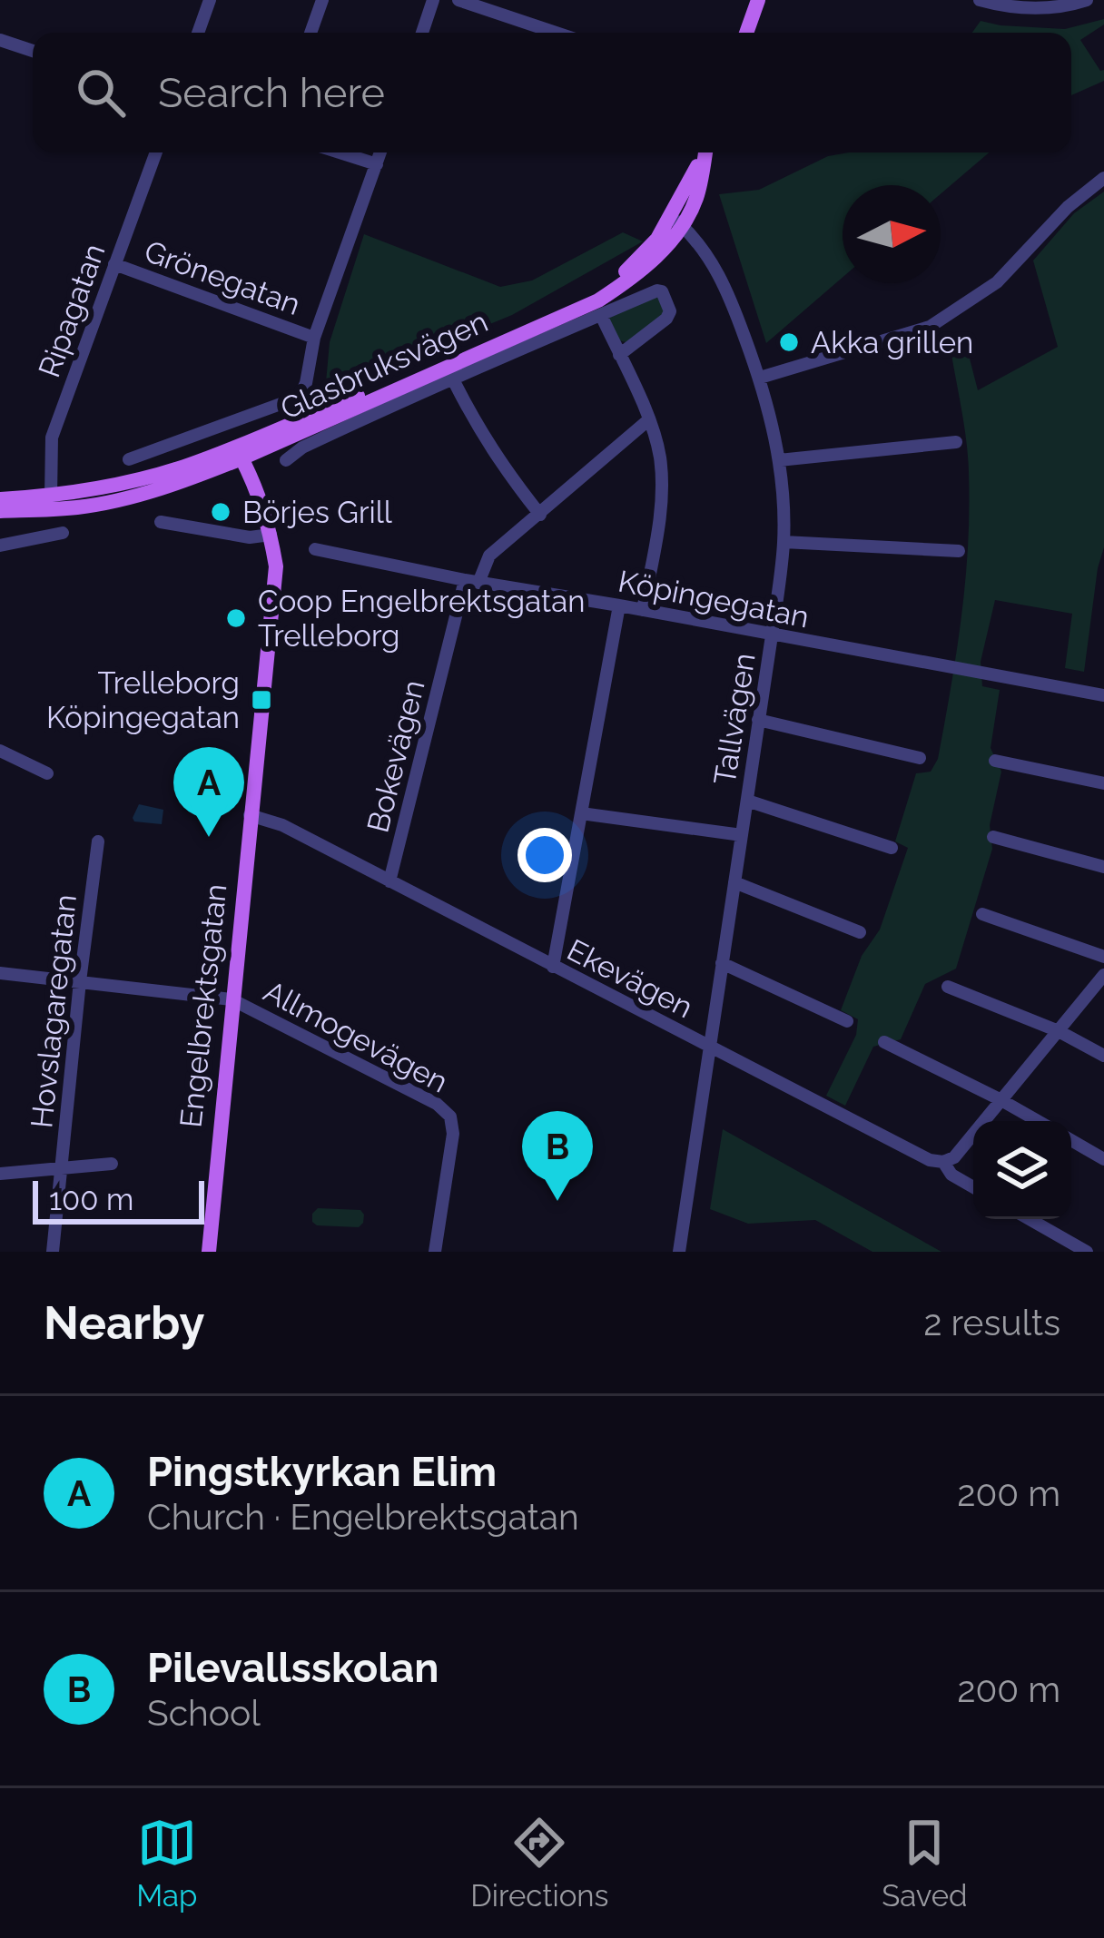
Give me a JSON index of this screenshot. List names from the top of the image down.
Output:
{
  "streets": {
    "main road": ["Glasbruksvägen", "Engelbrektsgatan"],
    "street": [
      "Grönegatan",
      "Ripagatan",
      "Köpingegatan",
      "Tallvägen",
      "Bokevägen",
      "Ekevägen",
      "Hovslagaregatan",
      "Allmogevägen"
    ]
  },
  "crossings": [
    ["Grönegatan", "Ripagatan"],
    ["Ripagatan", "Glasbruksvägen"],
    ["Glasbruksvägen", "Tallvägen"],
    ["Glasbruksvägen", "Engelbrektsgatan"],
    ["Köpingegatan", "Tallvägen"],
    ["Köpingegatan", "Bokevägen"],
    ["Tallvägen", "Ekevägen"],
    ["Bokevägen", "Ekevägen"],
    ["Ekevägen", "Engelbrektsgatan"],
    ["Engelbrektsgatan", "Allmogevägen"]
  ],
  "places": {
    "other": ["Akka grillen", "Börjes Grill", "Coop Engelbrektsgatan Trelleborg"],
    "transit": ["Trelleborg Köpingegatan"]
  },
  "scale_bar": "100 m",
  "north": "right",
  "page": {
    "search": "Search here",
    "pins": ["A", "B"],
    "scale": "100 m",
    "heading": ["Nearby", "2 results"],
    "list": [
      {
        "mark": "A",
        "name": "Pingstkyrkan Elim",
        "note": "Church · Engelbrektsgatan",
        "value": "200 m"
      },
      {
        "mark": "B",
        "name": "Pilevallsskolan",
        "note": "School",
        "value": "200 m"
      }
    ],
    "nav": ["Map", "Directions", "Saved"]
  }
}
